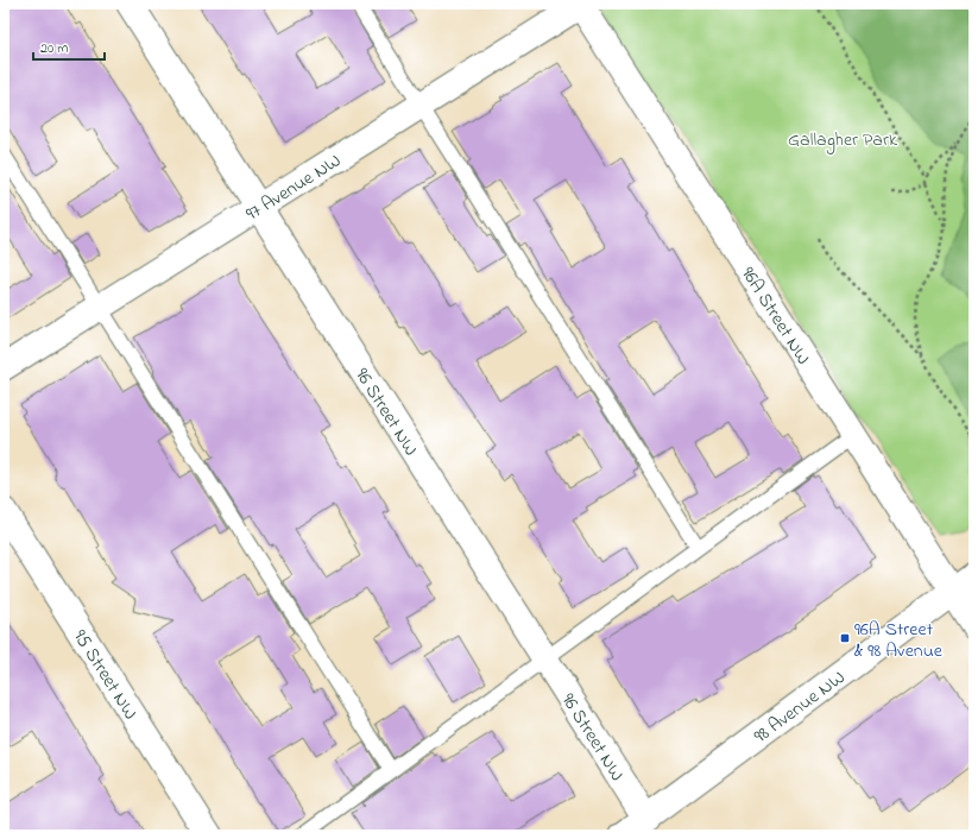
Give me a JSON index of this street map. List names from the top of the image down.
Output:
{
  "streets": {
    "street": [
      "97 Avenue NW",
      "96A Street NW",
      "96 Street NW",
      "95 Street NW",
      "98 Avenue NW"
    ]
  },
  "crossings": [
    ["97 Avenue NW", "96A Street NW"],
    ["97 Avenue NW", "96 Street NW"],
    ["96A Street NW", "98 Avenue NW"],
    ["96 Street NW", "98 Avenue NW"]
  ],
  "parks": ["Gallagher Park"],
  "places": {
    "transit": ["96A Street & 98 Avenue"]
  },
  "scale_bar": "20 m"
}
